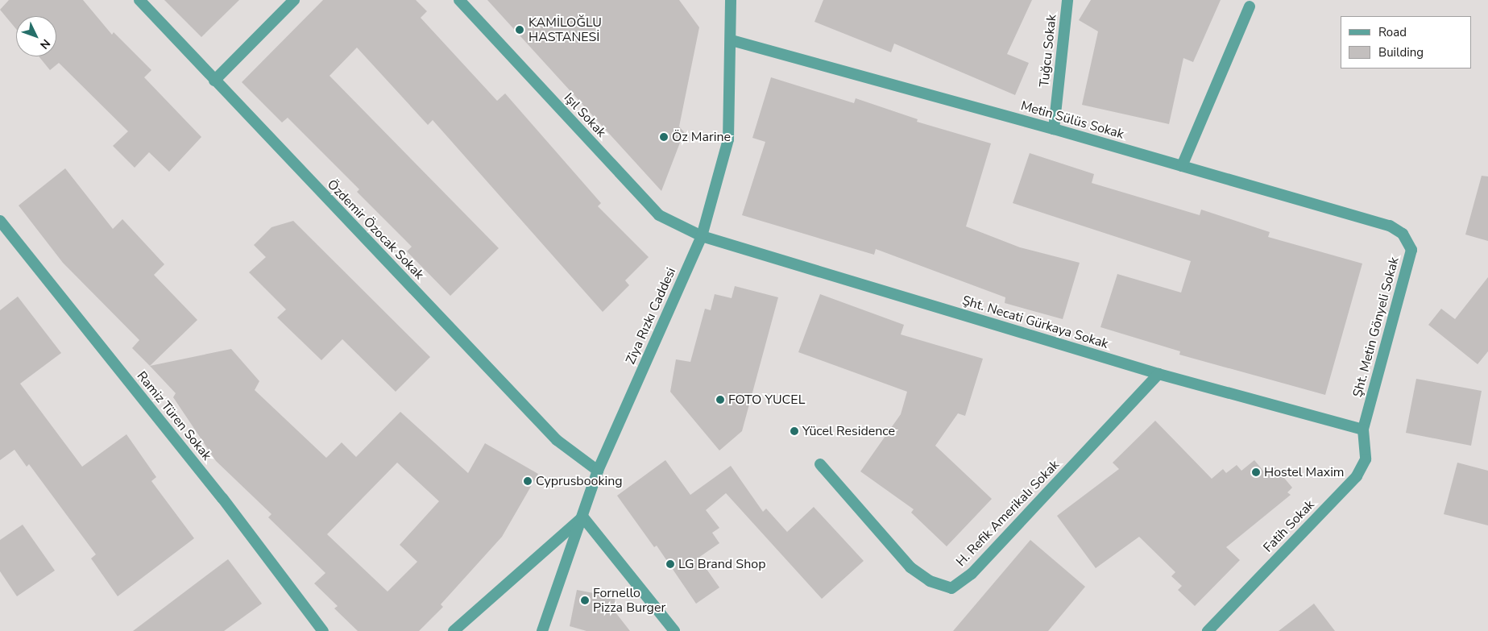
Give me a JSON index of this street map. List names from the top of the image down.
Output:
{
  "streets": {
    "street": [
      "Tuğcu Sokak",
      "Işıl Sokak",
      "Metin Sülüs Sokak",
      "Özdemir Özocak Sokak",
      "Ziya Rızkı Caddesi",
      "Şht. Necati Gürkaya Sokak",
      "Şht. Metin Gönyeli Sokak",
      "Ramiz Türen Sokak",
      "H. Refik Amerikalı Sokak",
      "Fatih Sokak"
    ]
  },
  "crossings": [
    ["Tuğcu Sokak", "Metin Sülüs Sokak"],
    ["Işıl Sokak", "Ziya Rızkı Caddesi"],
    ["Işıl Sokak", "Şht. Necati Gürkaya Sokak"],
    ["Metin Sülüs Sokak", "Ziya Rızkı Caddesi"],
    ["Metin Sülüs Sokak", "Şht. Metin Gönyeli Sokak"],
    ["Özdemir Özocak Sokak", "Ziya Rızkı Caddesi"],
    ["Ziya Rızkı Caddesi", "Şht. Necati Gürkaya Sokak"],
    ["Şht. Necati Gürkaya Sokak", "Şht. Metin Gönyeli Sokak"],
    ["Şht. Necati Gürkaya Sokak", "H. Refik Amerikalı Sokak"],
    ["Şht. Necati Gürkaya Sokak", "Fatih Sokak"],
    ["Şht. Metin Gönyeli Sokak", "Fatih Sokak"]
  ],
  "places": [
    "KAMİLOĞLU HASTANESİ",
    "Öz Marine",
    "FOTO YUCEL",
    "Yücel Residence",
    "Hostel Maxim",
    "Cyprusbooking",
    "LG Brand Shop",
    "Fornello Pizza Burger"
  ],
  "legend": ["Road", "Building"],
  "north": "bottom right"
}
